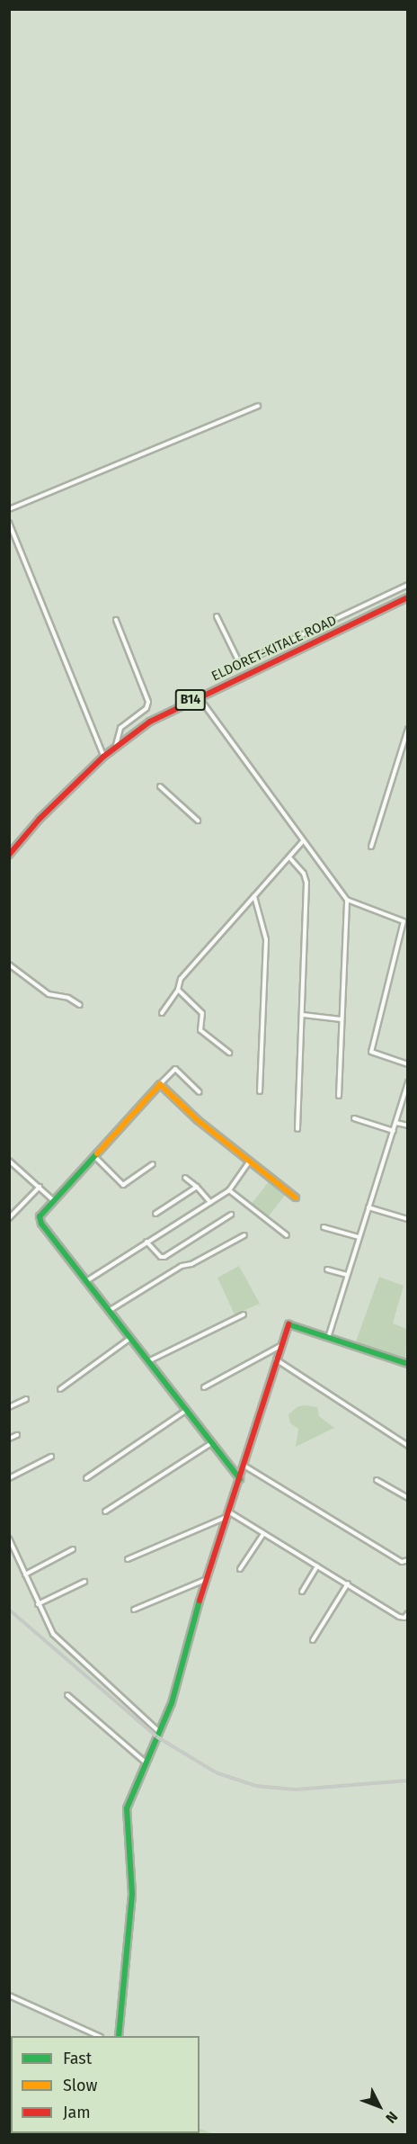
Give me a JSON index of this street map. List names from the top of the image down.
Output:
{
  "streets": {
    "main road": ["ELDORET-KITALE ROAD", "B14"]
  },
  "legend": ["Fast", "Slow", "Jam"],
  "north": "bottom right"
}
